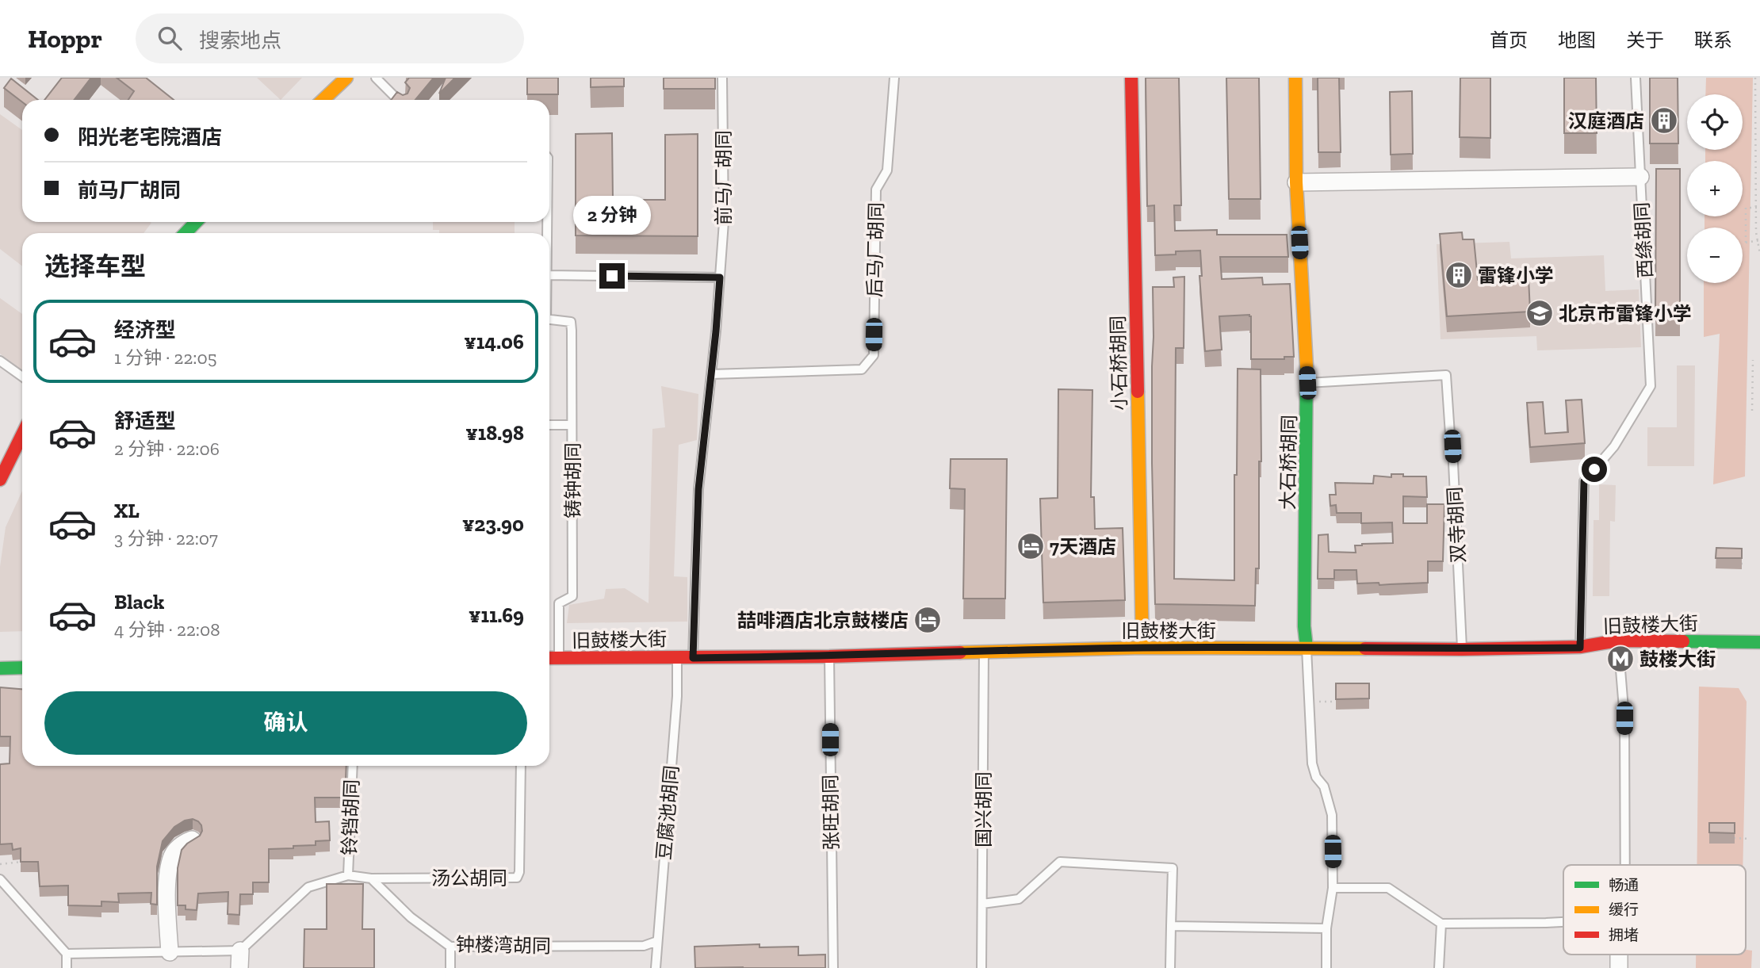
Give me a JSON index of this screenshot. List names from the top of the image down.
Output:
{
  "streets": {
    "main road": ["小石桥胡同", "大石桥胡同", "旧鼓楼大街"],
    "lane": [
      "前马厂胡同",
      "西绦胡同",
      "后马厂胡同",
      "铸钟胡同",
      "双寺胡同",
      "国兴胡同",
      "豆腐池胡同",
      "张旺胡同",
      "铃铛胡同",
      "汤公胡同",
      "钟楼湾胡同"
    ]
  },
  "crossings": [
    ["前马厂胡同", "后马厂胡同"],
    ["前马厂胡同", "旧鼓楼大街"],
    ["西绦胡同", "旧鼓楼大街"],
    ["小石桥胡同", "旧鼓楼大街"],
    ["大石桥胡同", "双寺胡同"],
    ["大石桥胡同", "旧鼓楼大街"],
    ["铸钟胡同", "旧鼓楼大街"],
    ["双寺胡同", "旧鼓楼大街"],
    ["旧鼓楼大街", "国兴胡同"],
    ["旧鼓楼大街", "豆腐池胡同"],
    ["旧鼓楼大街", "张旺胡同"],
    ["豆腐池胡同", "钟楼湾胡同"],
    ["汤公胡同", "钟楼湾胡同"]
  ],
  "places": {
    "building": ["汉庭酒店", "雷锋小学"],
    "school or university": ["北京市雷锋小学"],
    "hotel": ["7天酒店", "喆啡酒店北京鼓楼店"],
    "metro station": ["鼓楼大街"]
  },
  "legend": ["畅通", "缓行", "拥堵"],
  "page": {
    "header": "Hoppr",
    "search": "搜索地点",
    "nav": [
      "首页",
      "地图",
      "关于",
      "联系"
    ],
    "map_buttons": ["+", "−"],
    "banner": ["阳光老宅院酒店", "前马厂胡同"],
    "bubble": "2 分钟",
    "heading": "选择车型",
    "list": [
      {
        "name": "经济型",
        "note": "1 分钟 · 22:05",
        "value": "¥14.06"
      },
      {
        "name": "舒适型",
        "note": "2 分钟 · 22:06",
        "value": "¥18.98"
      },
      {
        "name": "XL",
        "note": "3 分钟 · 22:07",
        "value": "¥23.90"
      },
      {
        "name": "Black",
        "note": "4 分钟 · 22:08",
        "value": "¥11.69"
      }
    ],
    "buttons": "确认"
  }
}
